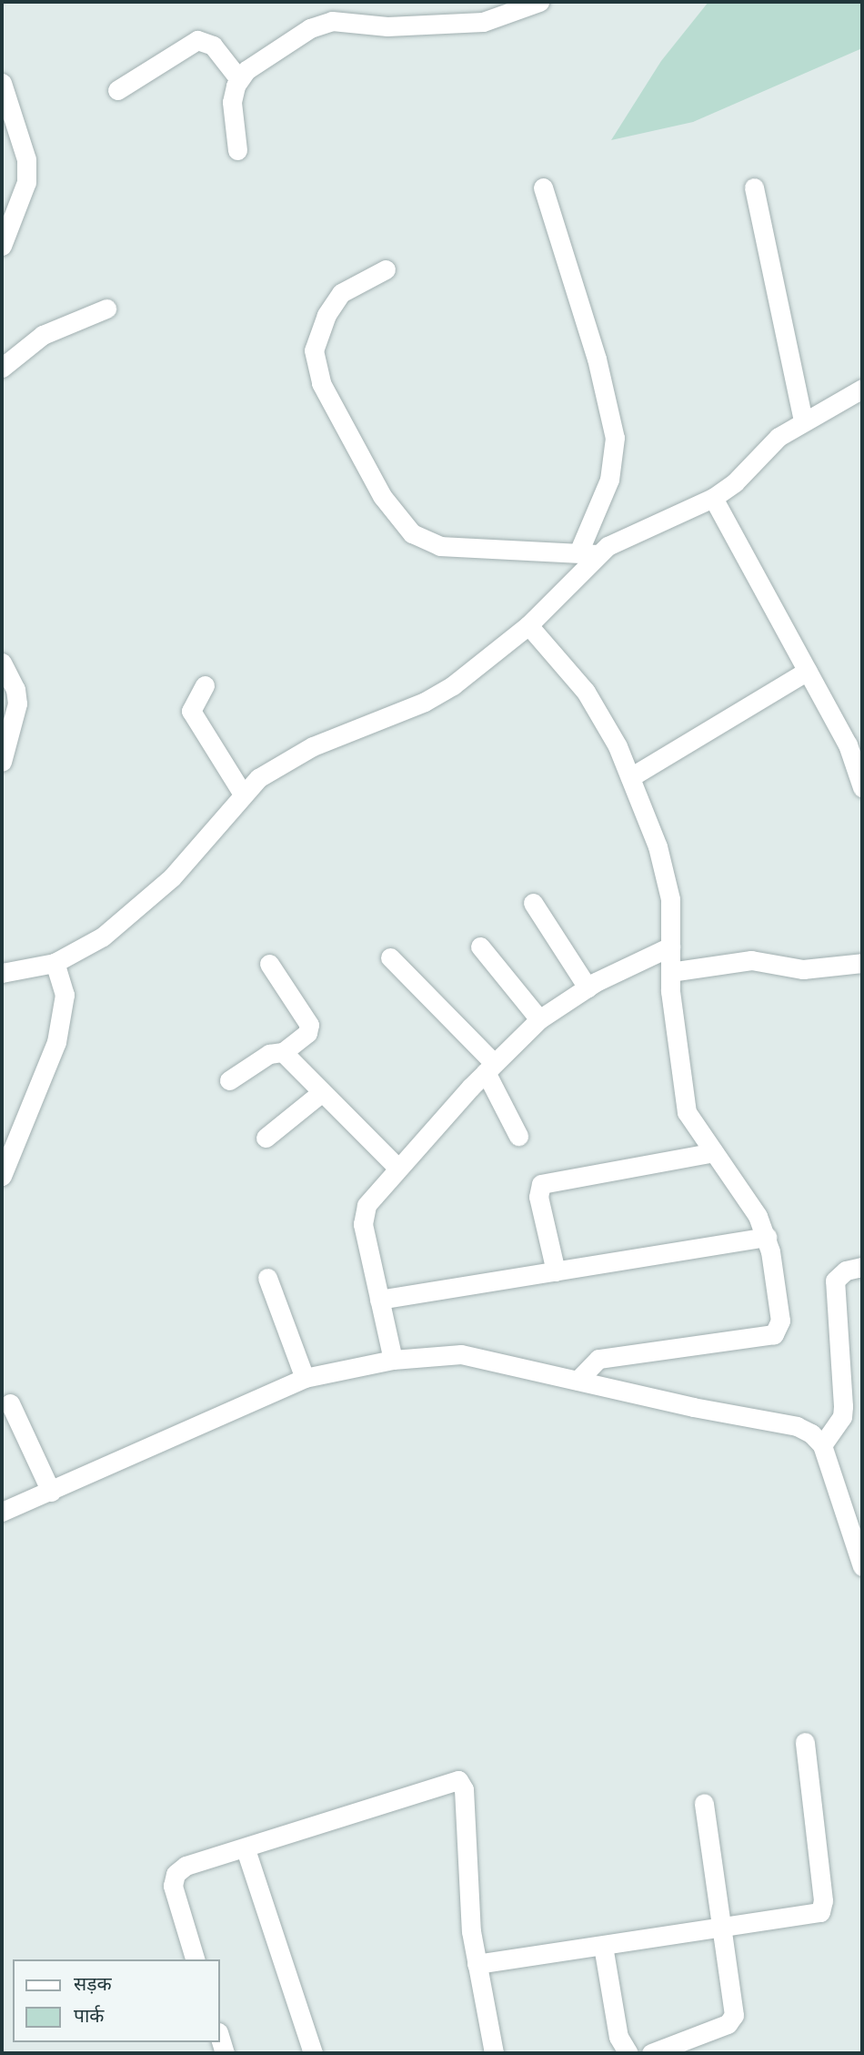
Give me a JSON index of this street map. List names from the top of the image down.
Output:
{
  "legend": ["सड़क", "पार्क"]
}
